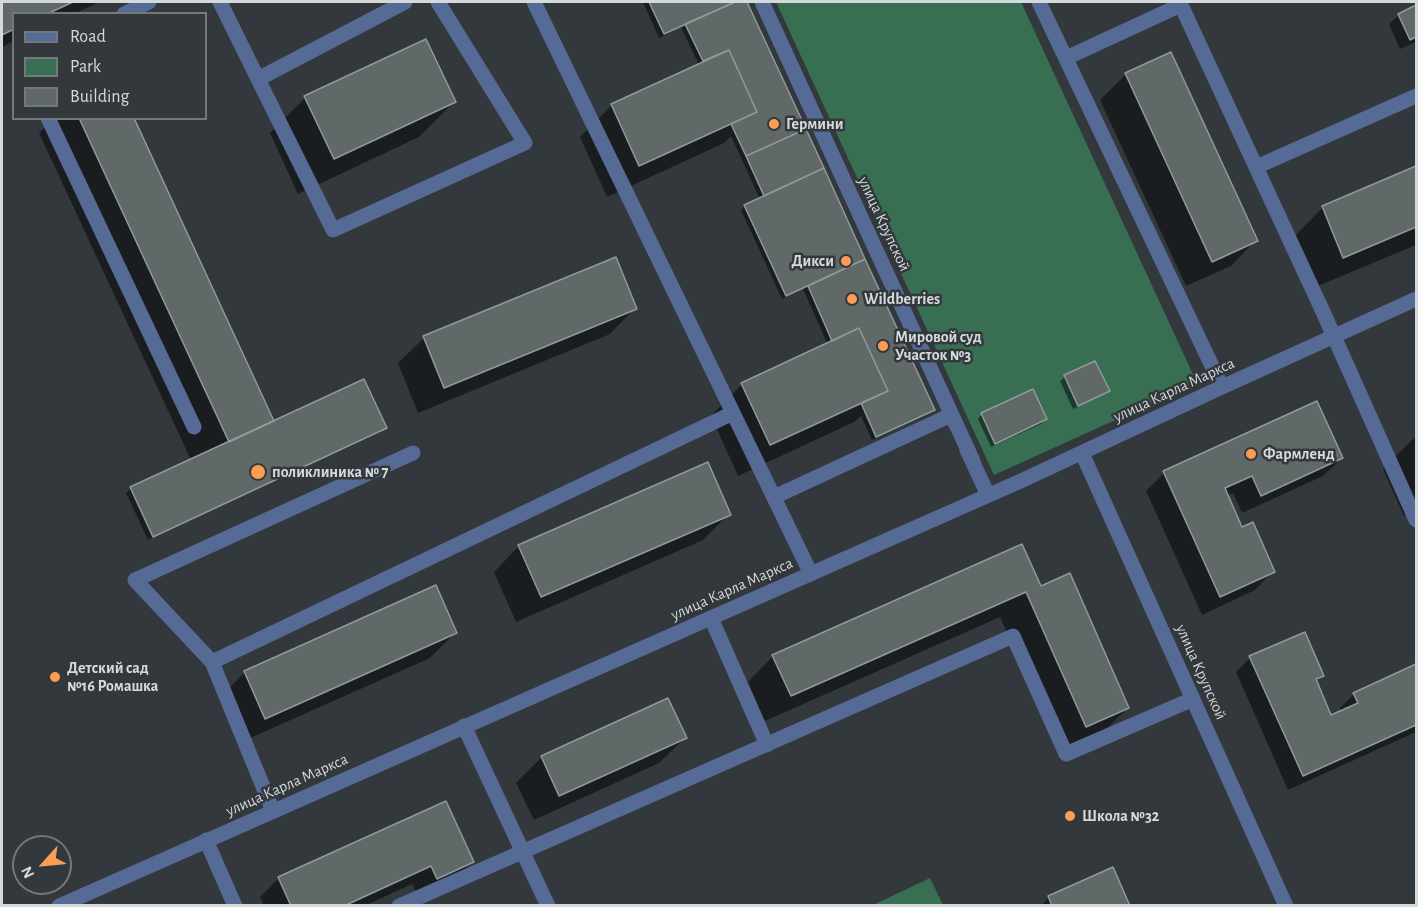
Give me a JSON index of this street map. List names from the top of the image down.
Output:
{
  "streets": {
    "street": ["улица Крупской", "улица Карла Маркса"]
  },
  "crossings": [
    ["улица Крупской", "улица Карла Маркса"]
  ],
  "places": [
    "Гермини",
    "Дикси",
    "Wildberries",
    "Мировой суд Участок №3",
    "Фармленд",
    "поликлиника № 7",
    "Детский сад №16 Ромашка",
    "Школа №32"
  ],
  "legend": ["Road", "Park", "Building"],
  "north": "bottom left"
}
